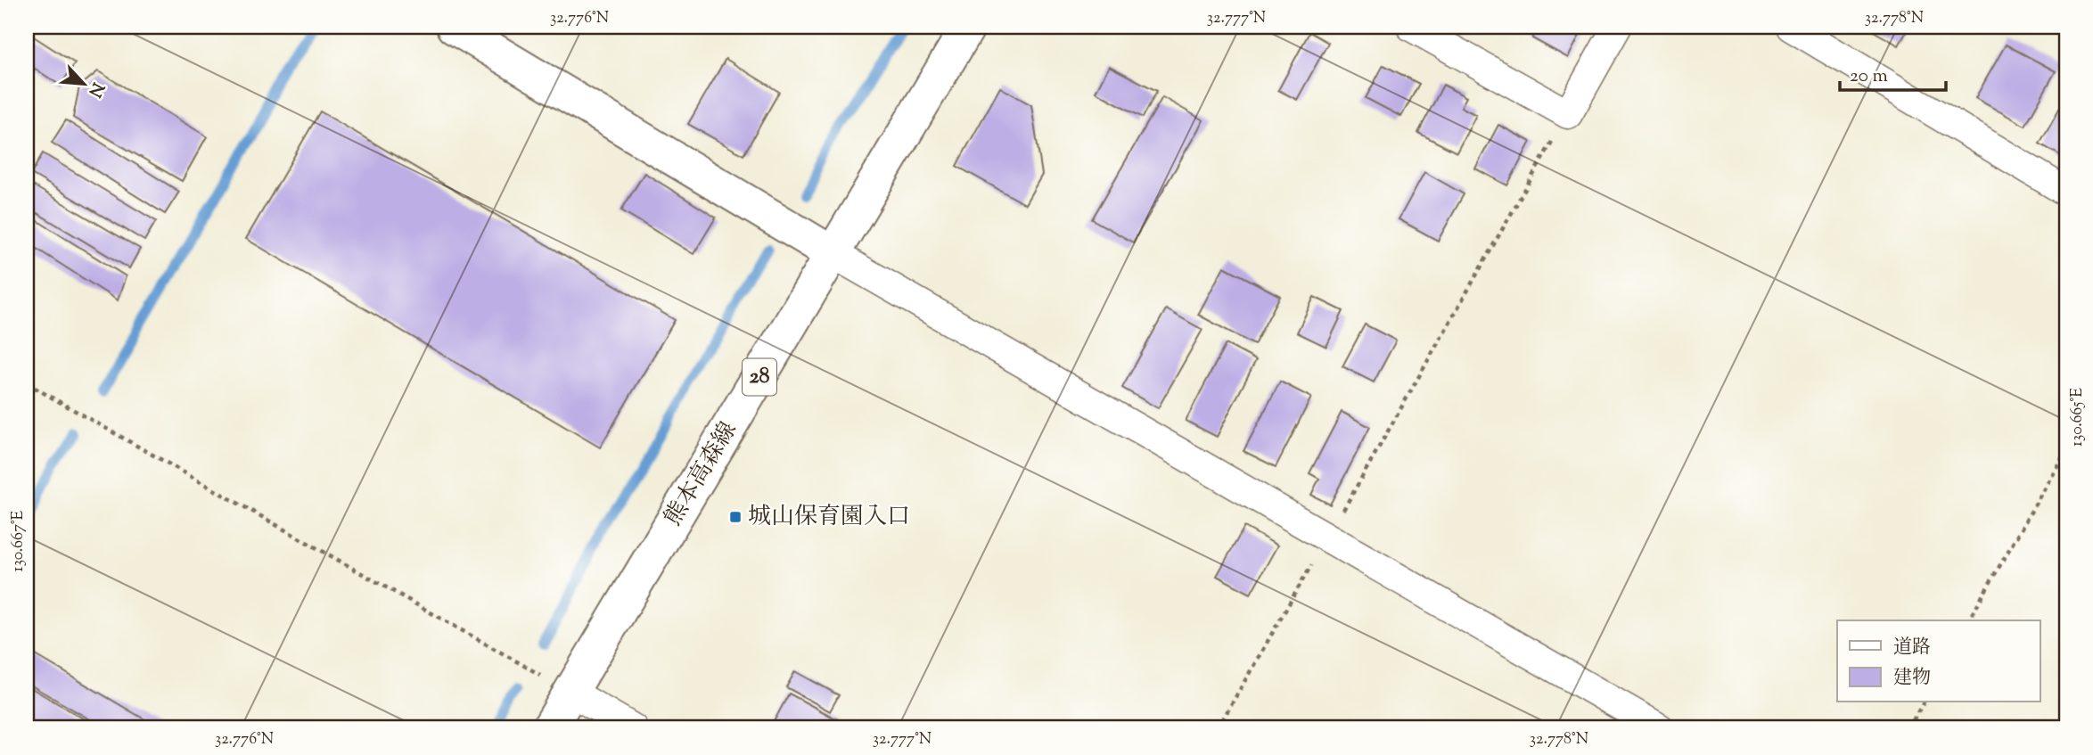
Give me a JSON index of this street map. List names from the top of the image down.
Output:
{
  "streets": {
    "main road": ["28", "熊本高森線"]
  },
  "places": {
    "transit": ["城山保育園入口"]
  },
  "legend": ["道路", "建物"],
  "scale_bar": "20 m",
  "north": "bottom right",
  "coordinates": [
    "32.776°N",
    "32.777°N",
    "32.778°N",
    "130.665°E",
    "130.667°E"
  ]
}
